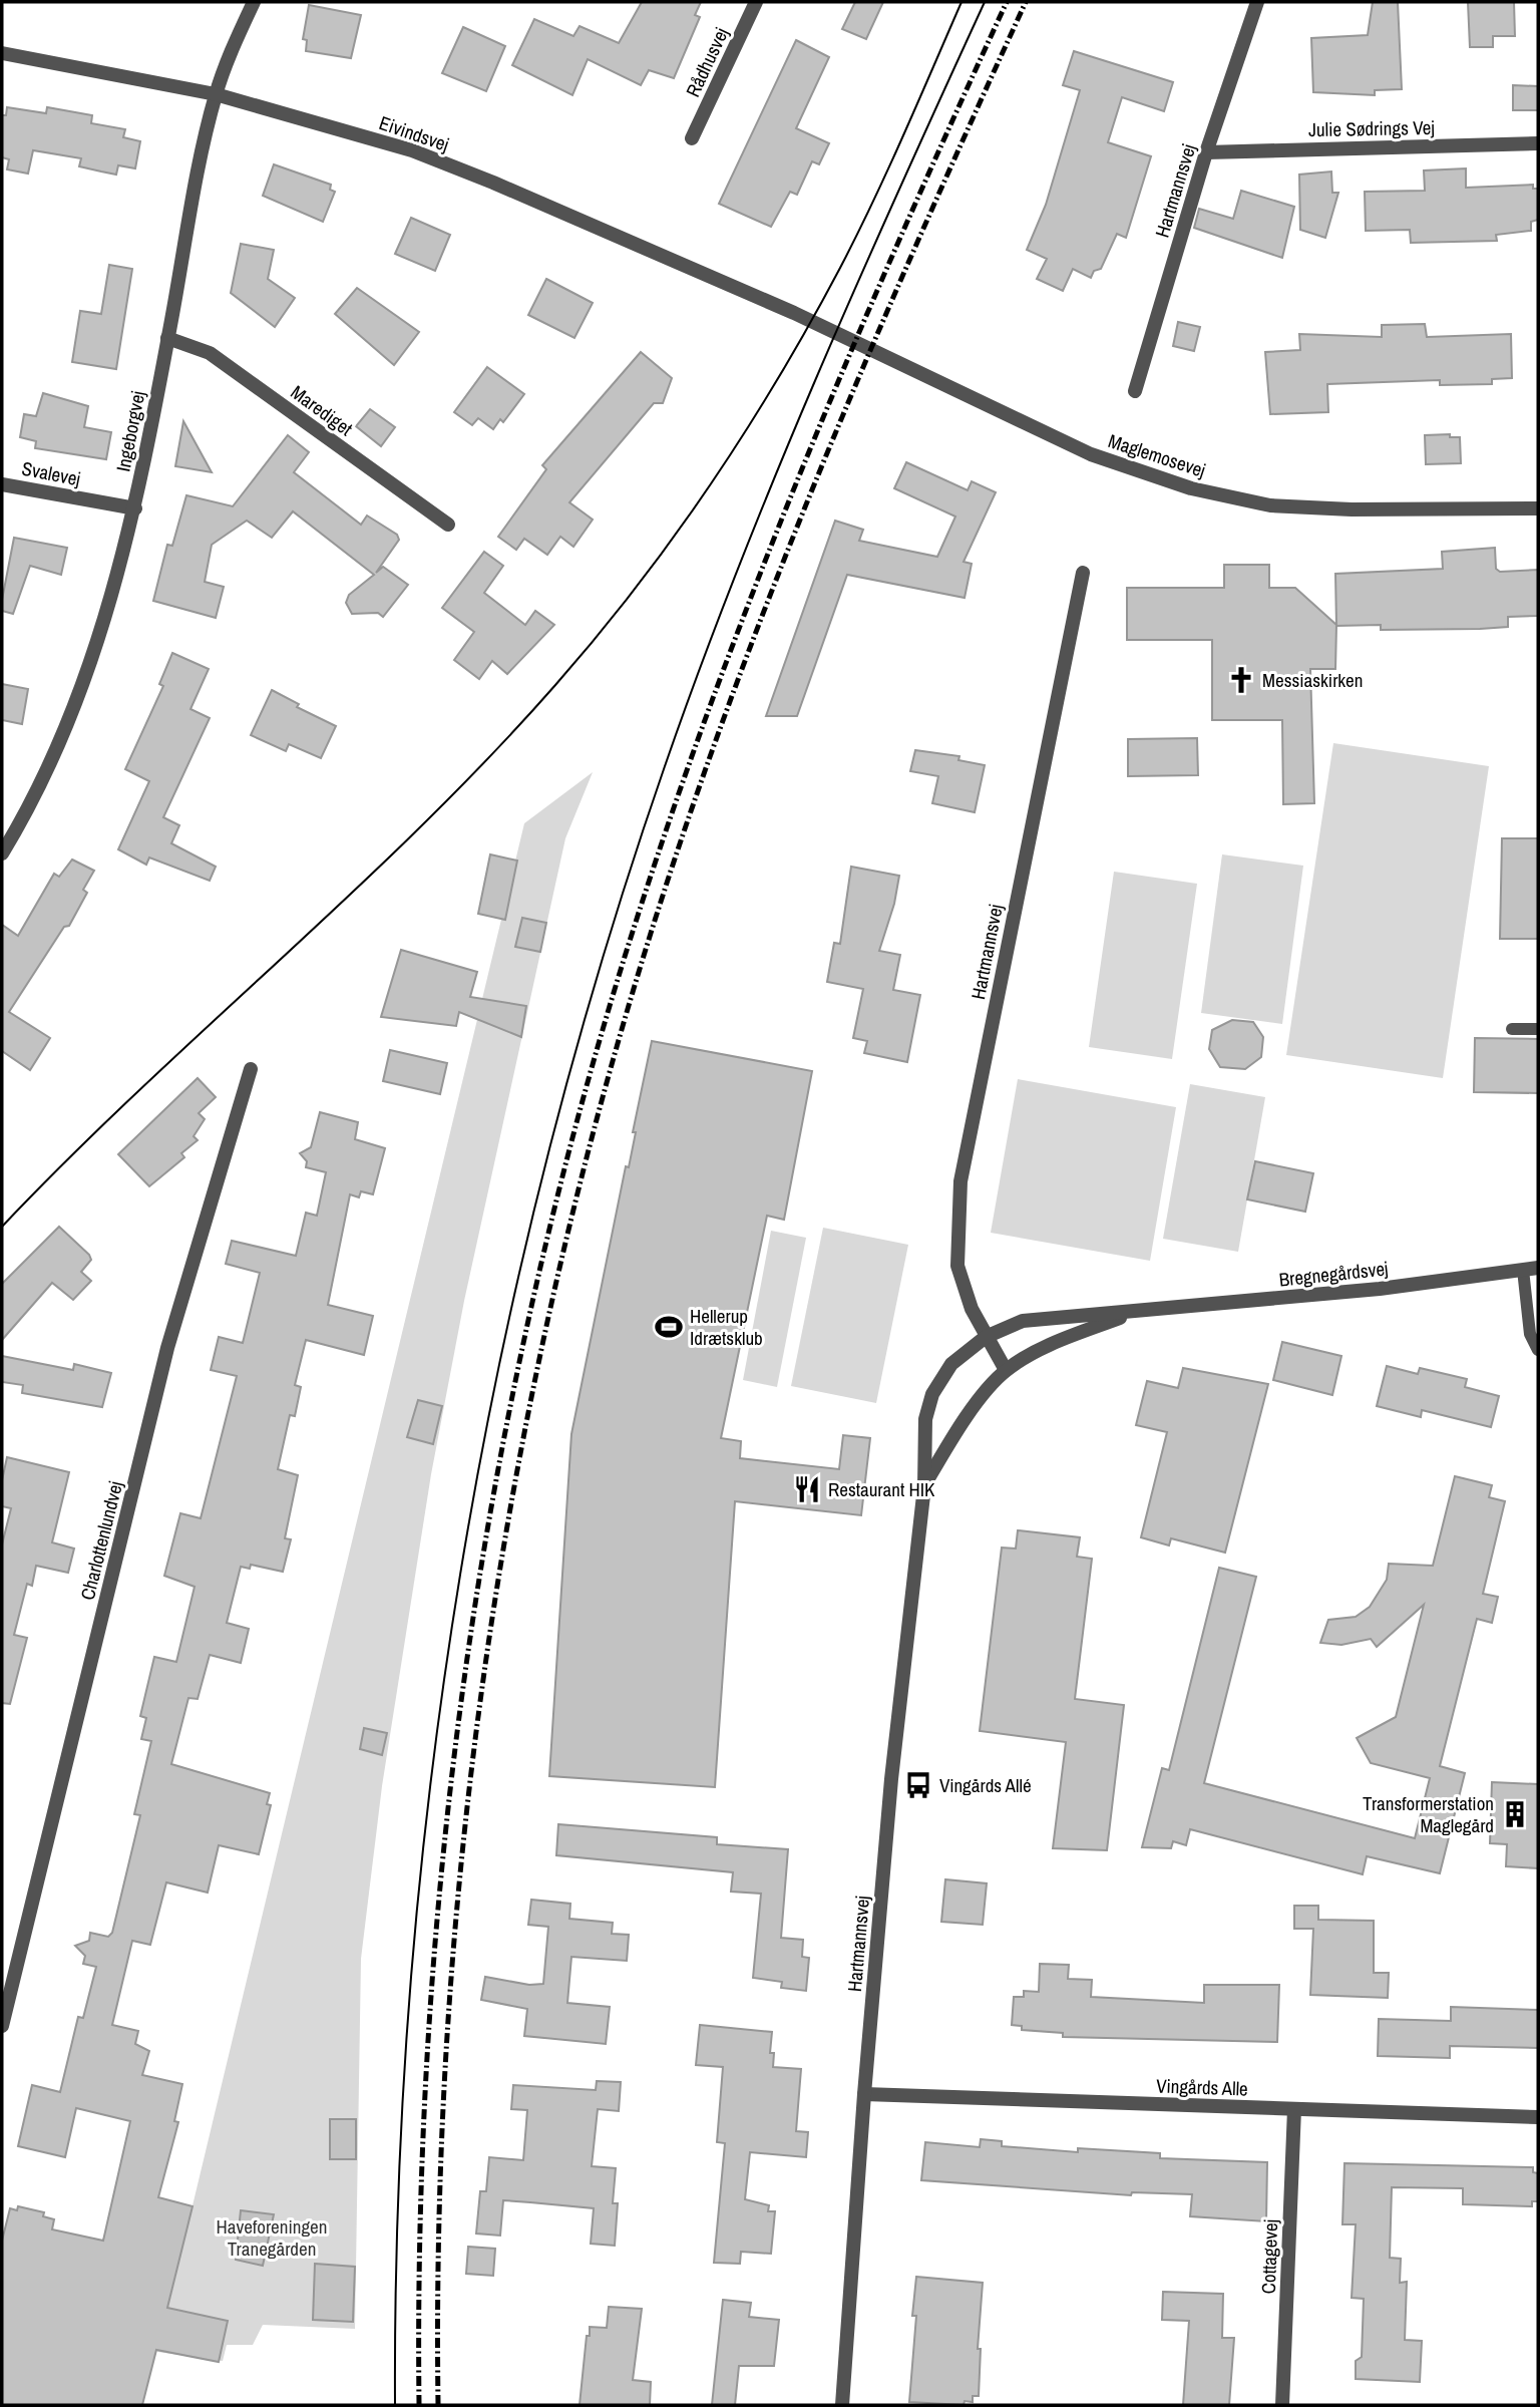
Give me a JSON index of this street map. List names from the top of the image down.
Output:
{
  "streets": {
    "street": [
      "Rådhusvej",
      "Julie Sødrings Vej",
      "Eivindsvej",
      "Hartmannsvej",
      "Marediget",
      "Ingeborgvej",
      "Maglemosevej",
      "Svalevej",
      "Bregnegårdsvej",
      "Charlottenlundvej",
      "Vingårds Alle",
      "Cottagevej"
    ]
  },
  "crossings": [
    ["Julie Sødrings Vej", "Hartmannsvej"],
    ["Eivindsvej", "Ingeborgvej"],
    ["Eivindsvej", "Maglemosevej"],
    ["Hartmannsvej", "Bregnegårdsvej"],
    ["Hartmannsvej", "Vingårds Alle"],
    ["Marediget", "Ingeborgvej"],
    ["Ingeborgvej", "Svalevej"],
    ["Vingårds Alle", "Cottagevej"]
  ],
  "parks": ["Haveforeningen Tranegården"],
  "places": {
    "church": ["Messiaskirken"],
    "sports": ["Hellerup Idrætsklub"],
    "restaurant": ["Restaurant HIK"],
    "bus stop": ["Vingårds Allé"],
    "building": ["Transformerstation Maglegård"]
  }
}
